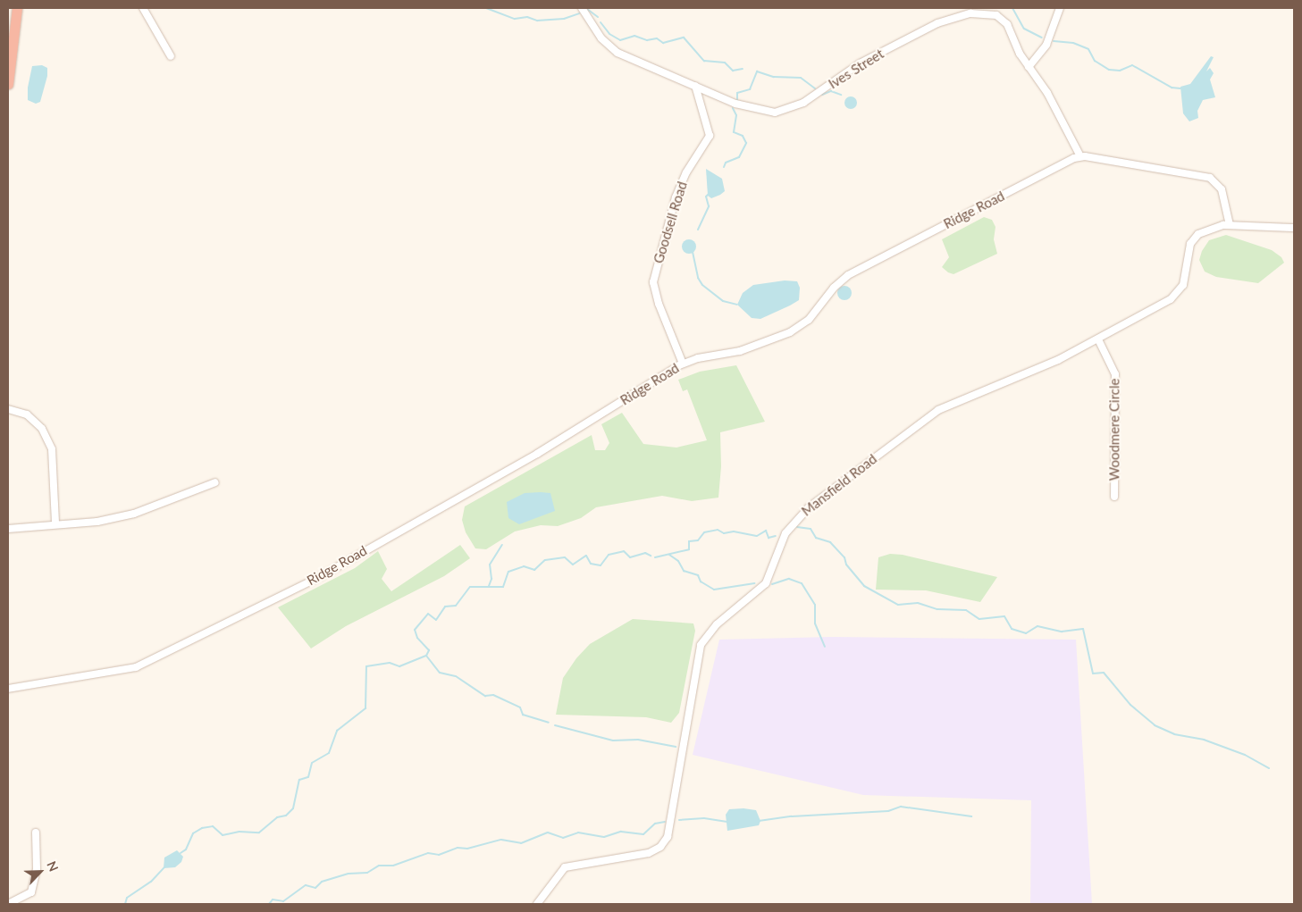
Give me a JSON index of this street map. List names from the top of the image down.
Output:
{
  "streets": {
    "street": [
      "Ives Street",
      "Ridge Road",
      "Goodsell Road",
      "Woodmere Circle",
      "Mansfield Road"
    ]
  },
  "crossings": [
    ["Ives Street", "Ridge Road"],
    ["Ives Street", "Goodsell Road"],
    ["Ridge Road", "Goodsell Road"],
    ["Woodmere Circle", "Mansfield Road"]
  ],
  "north": "top right"
}
